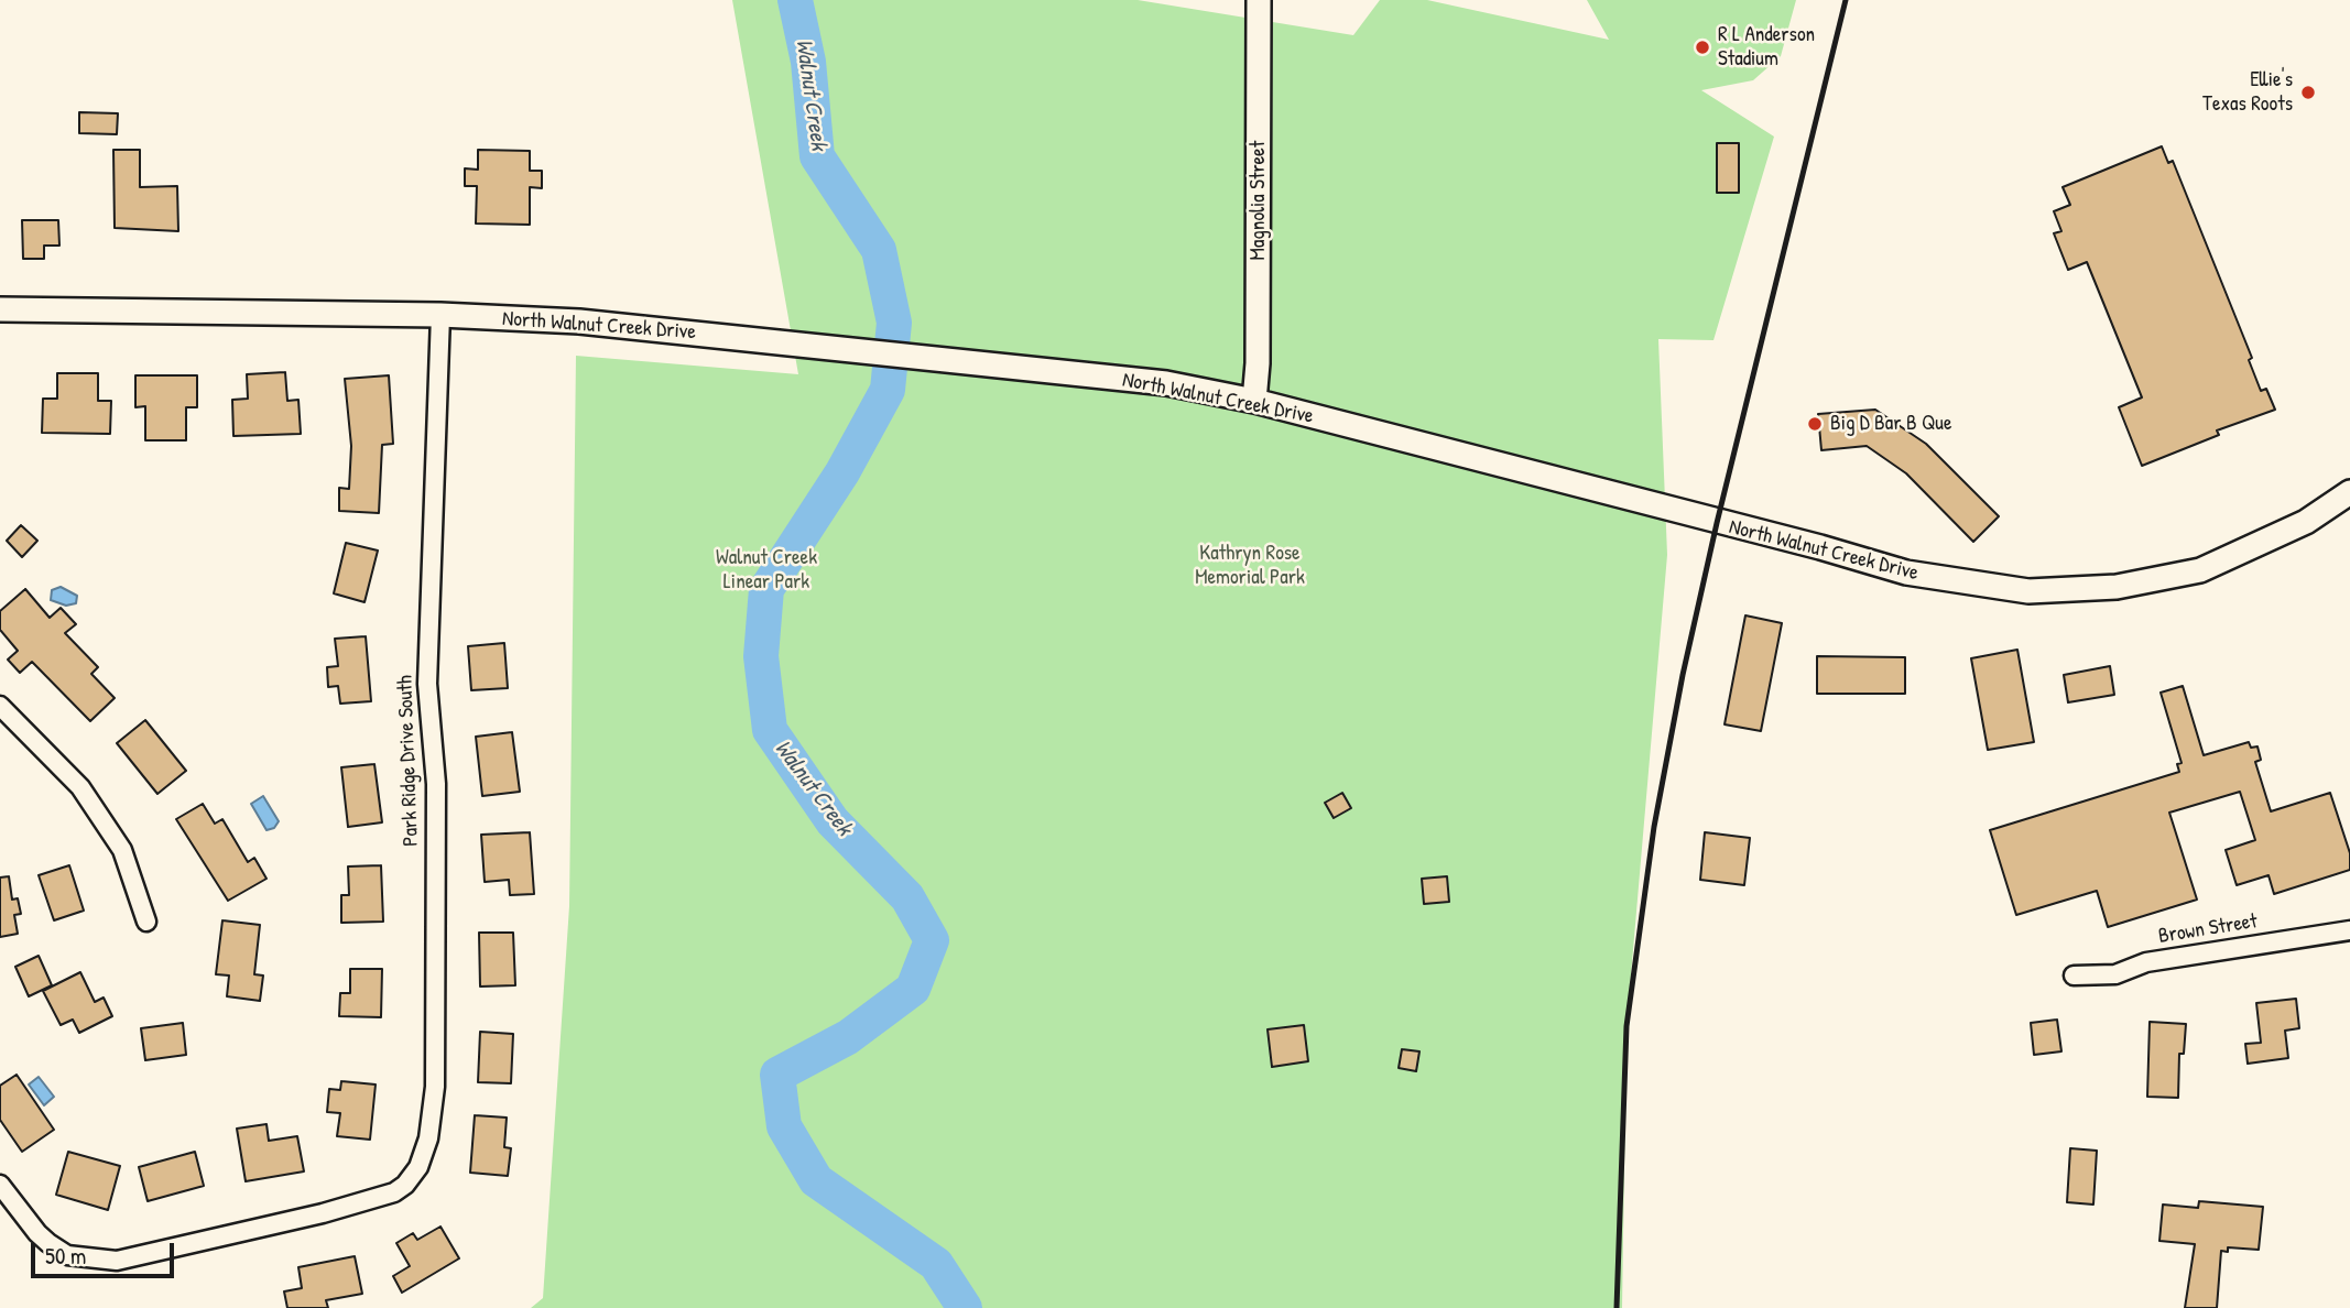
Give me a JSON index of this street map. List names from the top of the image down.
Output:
{
  "streets": {
    "main road": ["Magnolia Street", "North Walnut Creek Drive"],
    "street": ["Park Ridge Drive South", "Brown Street"]
  },
  "crossings": [
    ["Magnolia Street", "North Walnut Creek Drive"],
    ["North Walnut Creek Drive", "Park Ridge Drive South"]
  ],
  "water": ["Walnut Creek"],
  "parks": ["Kathryn Rose Memorial Park", "Walnut Creek Linear Park"],
  "places": ["R L Anderson Stadium", "Ellie's Texas Roots", "Big D Bar B Que"],
  "scale_bar": "50 m"
}
